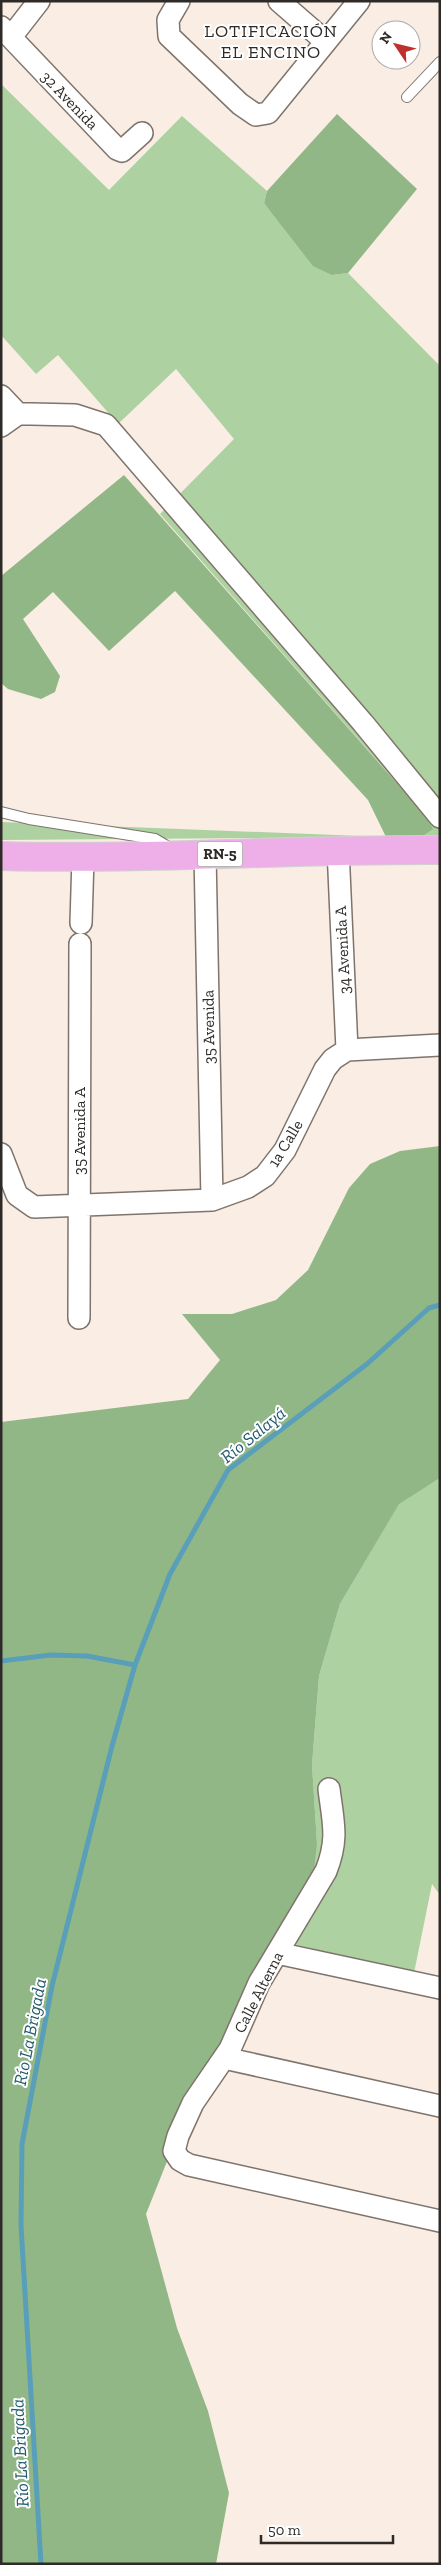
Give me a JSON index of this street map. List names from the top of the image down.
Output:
{
  "streets": {
    "main road": ["RN-5"],
    "street": [
      "32 Avenida",
      "34 Avenida A",
      "35 Avenida",
      "35 Avenida A",
      "1a Calle",
      "Calle Alterna"
    ]
  },
  "crossings": [
    ["RN-5", "34 Avenida A"],
    ["RN-5", "35 Avenida"],
    ["RN-5", "35 Avenida A"],
    ["34 Avenida A", "1a Calle"],
    ["35 Avenida", "1a Calle"],
    ["35 Avenida A", "1a Calle"]
  ],
  "districts": ["LOTIFICACIÓN EL ENCINO"],
  "water": ["Río Salayá", "Río La Brigada"],
  "scale_bar": "50 m",
  "north": "top left"
}
